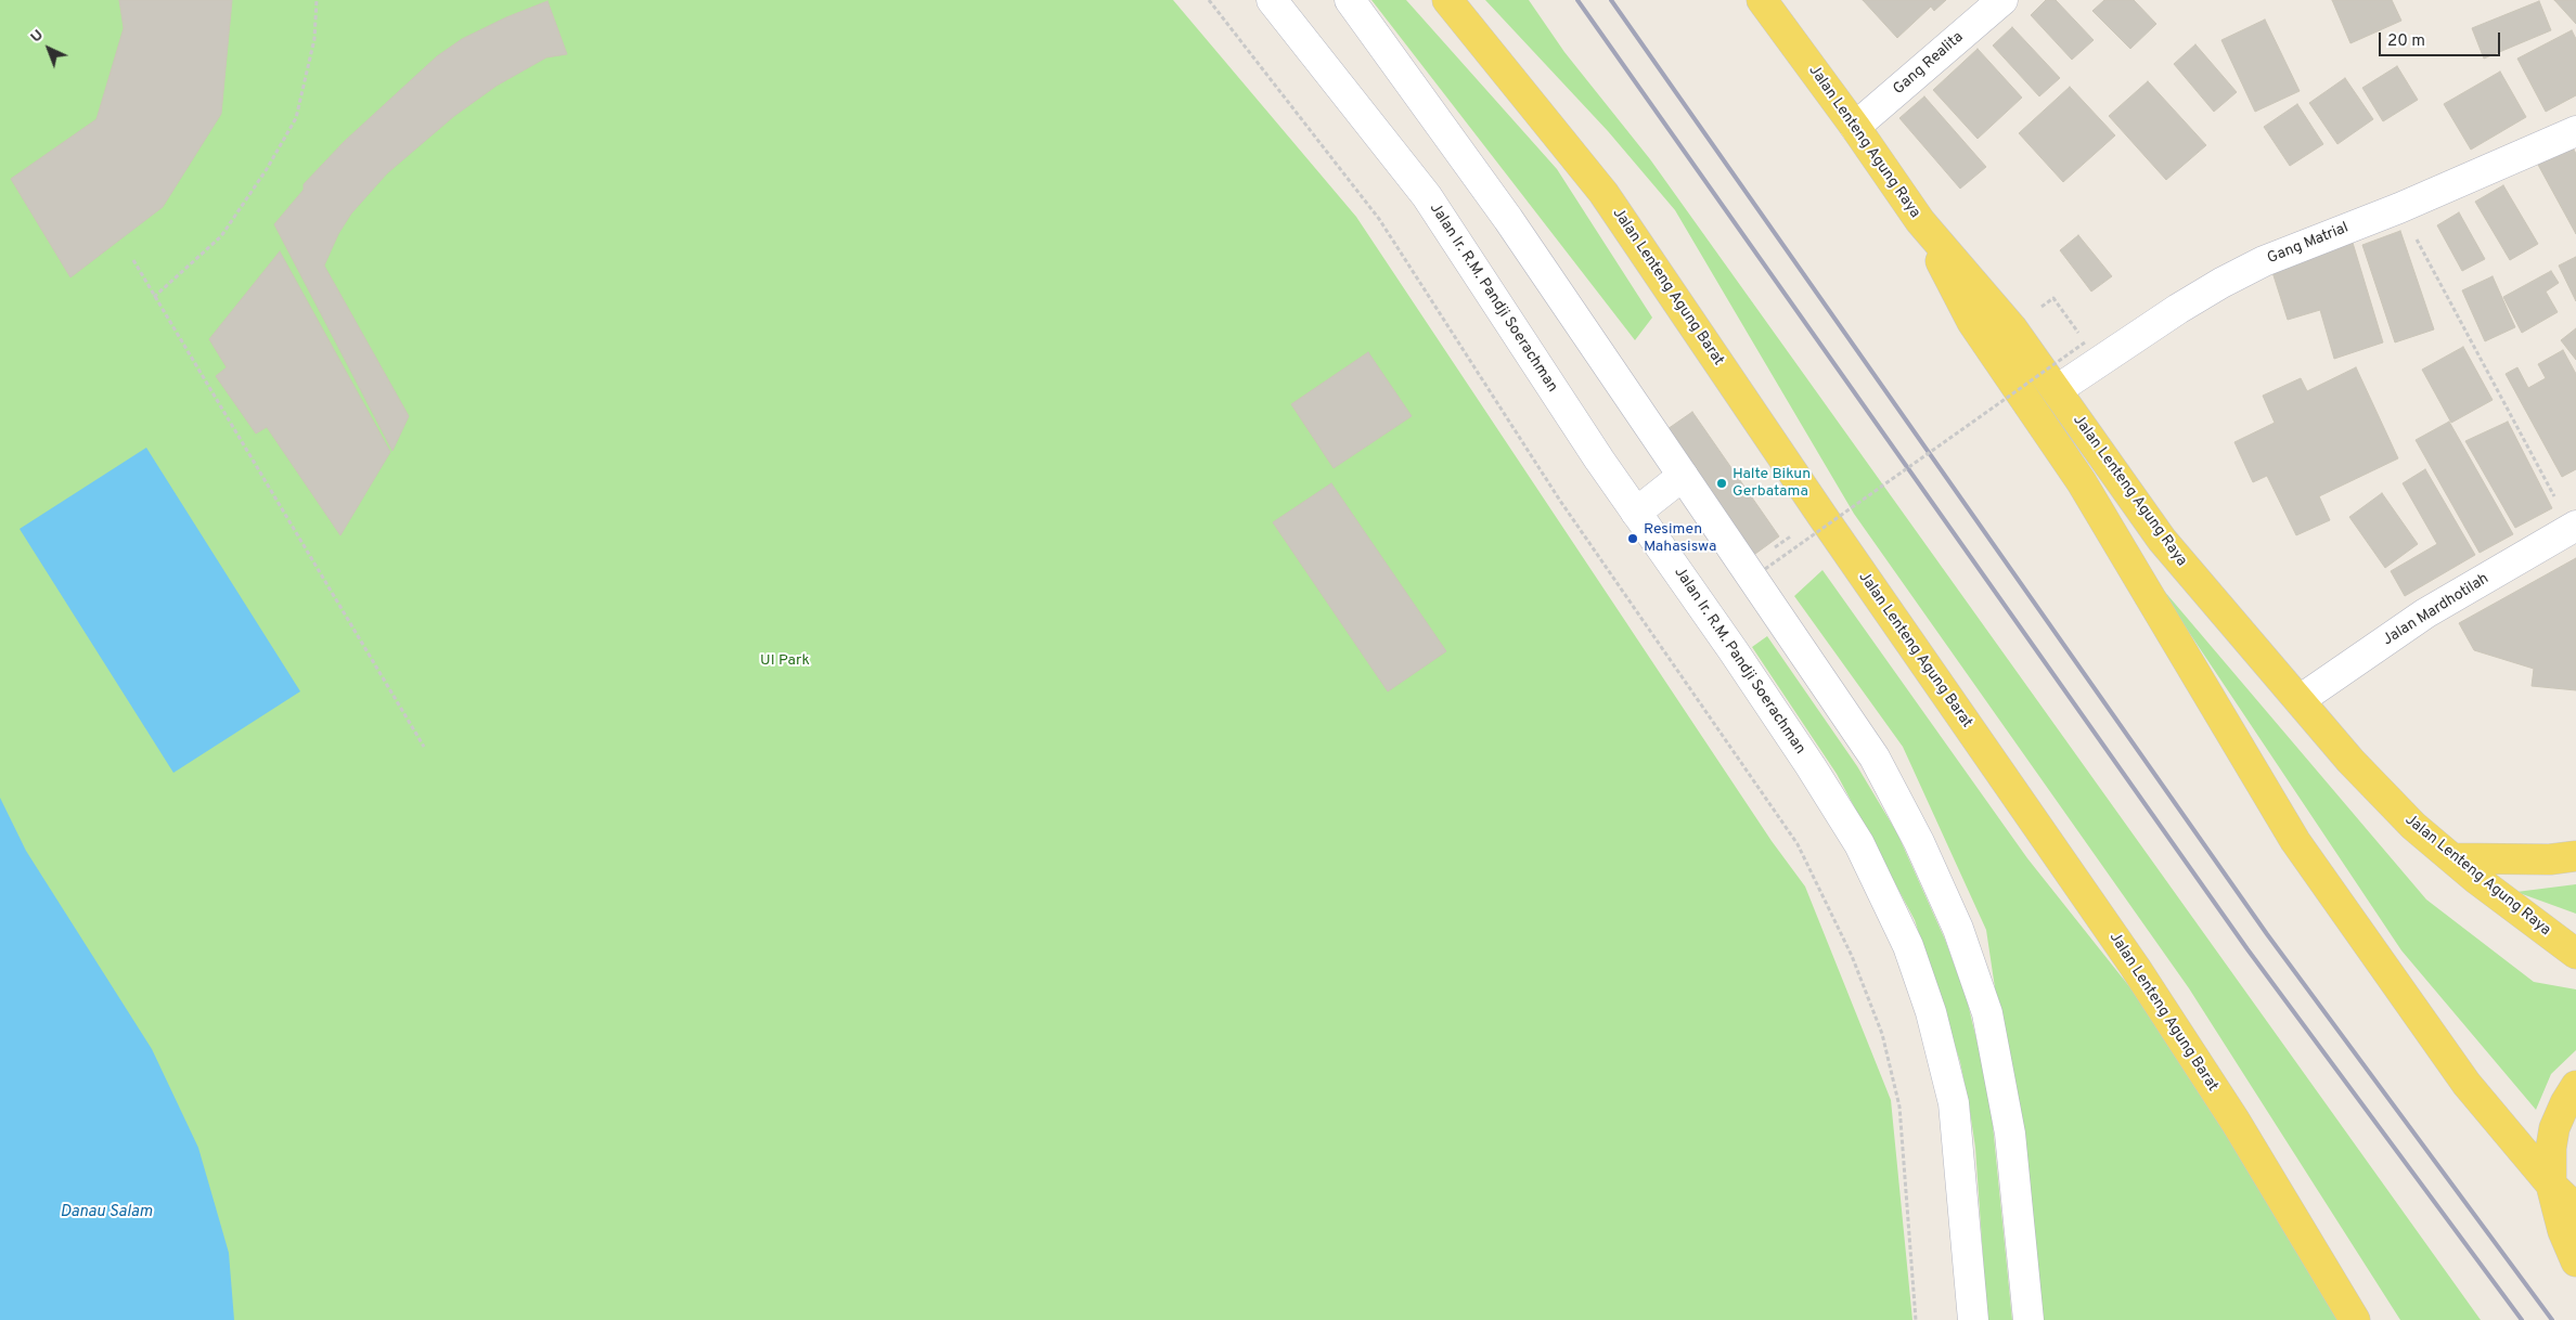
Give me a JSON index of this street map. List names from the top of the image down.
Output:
{
  "streets": {
    "main road": ["Jalan Lenteng Agung Raya", "Jalan Lenteng Agung Barat"],
    "street": [
      "Gang Realita",
      "Gang Matrial",
      "Jalan Ir. R.M. Pandji Soerachman",
      "Jalan Mardhotilah"
    ]
  },
  "crossings": [
    ["Gang Realita", "Jalan Lenteng Agung Raya"],
    ["Jalan Lenteng Agung Raya", "Gang Matrial"],
    ["Jalan Lenteng Agung Raya", "Jalan Mardhotilah"]
  ],
  "water": ["Danau Salam"],
  "parks": ["UI Park"],
  "places": ["Halte Bikun Gerbatama", "Resimen Mahasiswa"],
  "scale_bar": "20 m",
  "north": "top left"
}
